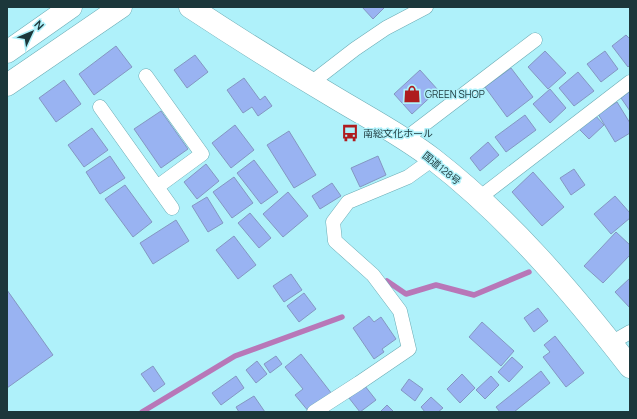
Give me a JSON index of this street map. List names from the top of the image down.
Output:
{
  "streets": {
    "highway": ["国道128号"]
  },
  "places": {
    "shop": ["GREEN SHOP"],
    "bus stop": ["南総文化ホール"]
  },
  "north": "top right"
}
